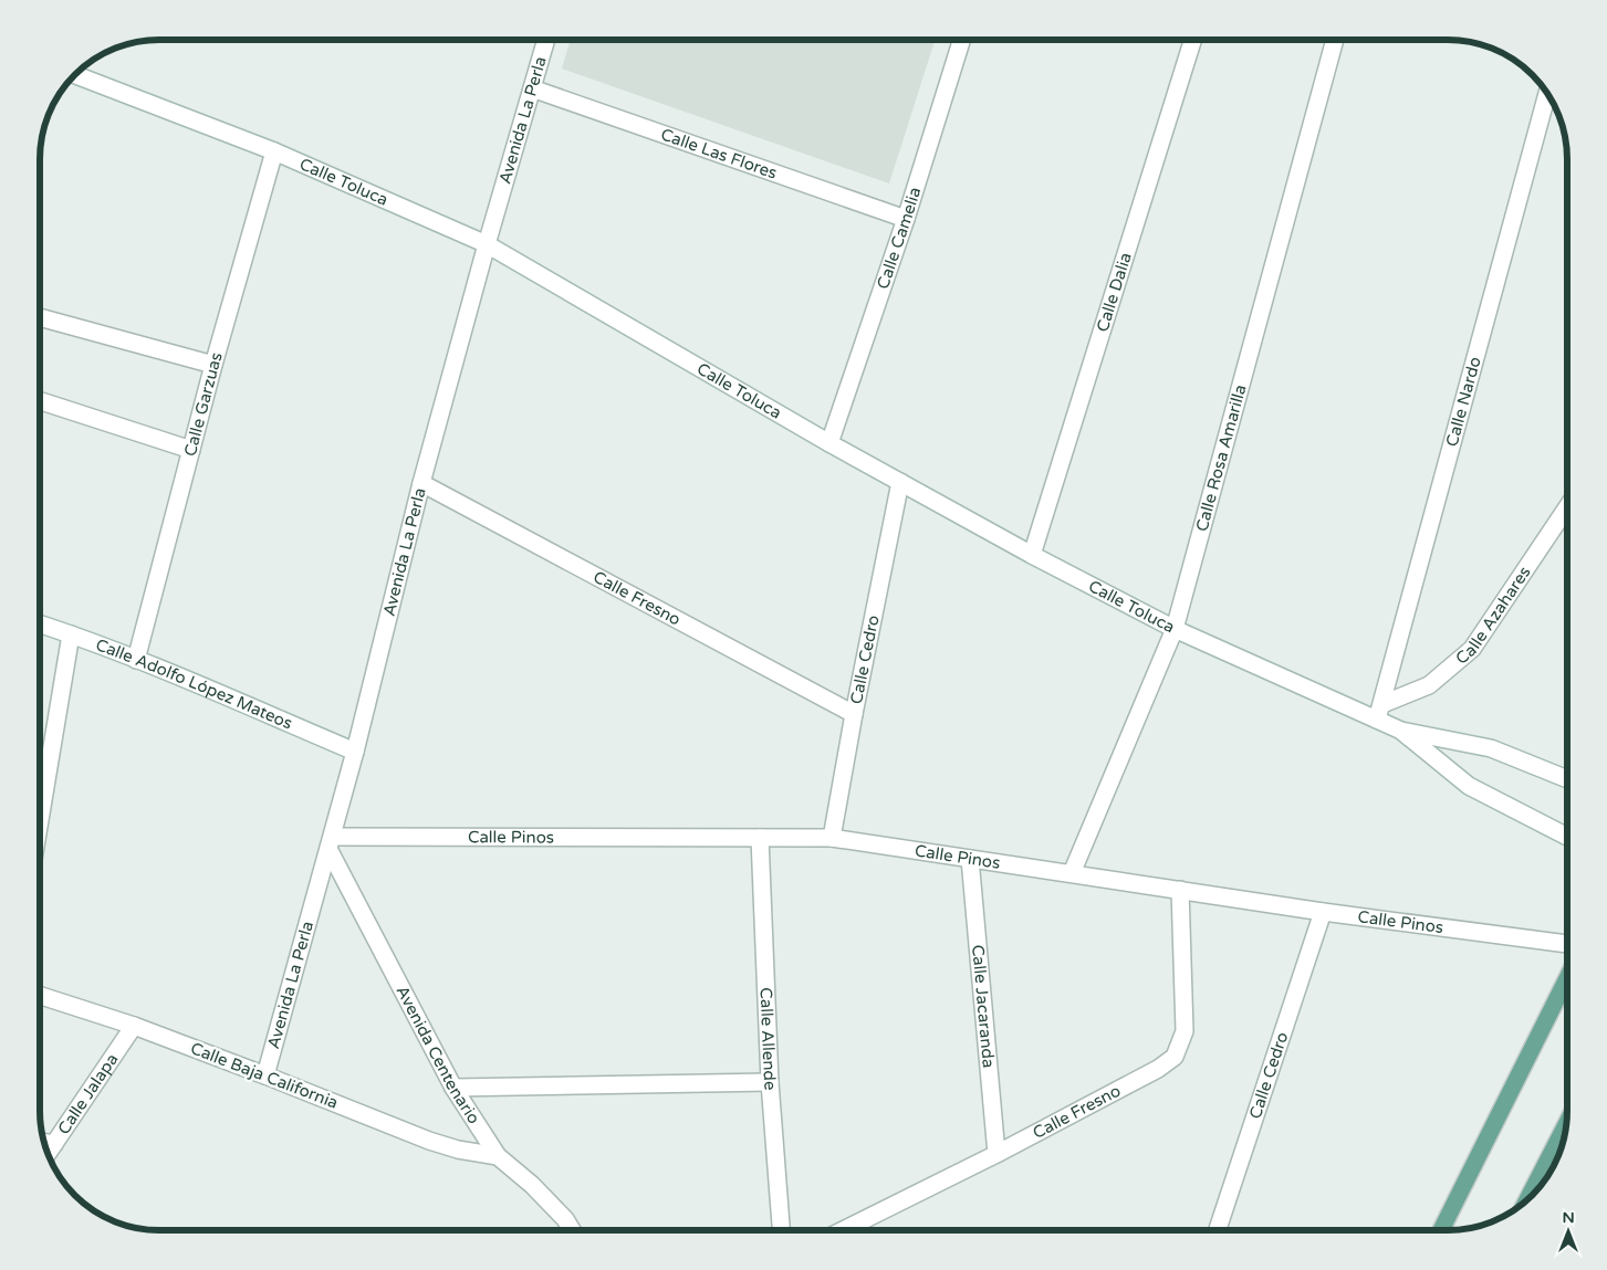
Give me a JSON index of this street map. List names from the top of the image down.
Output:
{
  "streets": {
    "street": [
      "Avenida La Perla",
      "Calle Las Flores",
      "Calle Toluca",
      "Calle Camelia",
      "Calle Dalia",
      "Calle Nardo",
      "Calle Garzuas",
      "Calle Rosa Amarilla",
      "Calle Fresno",
      "Calle Azahares",
      "Calle Cedro",
      "Calle Adolfo López Mateos",
      "Calle Pinos",
      "Calle Jacaranda",
      "Calle Allende",
      "Avenida Centenario",
      "Calle Baja California",
      "Calle Jalapa"
    ]
  },
  "crossings": [
    ["Avenida La Perla", "Calle Las Flores"],
    ["Avenida La Perla", "Calle Toluca"],
    ["Avenida La Perla", "Calle Fresno"],
    ["Avenida La Perla", "Calle Adolfo López Mateos"],
    ["Avenida La Perla", "Calle Pinos"],
    ["Avenida La Perla", "Avenida Centenario"],
    ["Avenida La Perla", "Calle Baja California"],
    ["Calle Las Flores", "Calle Camelia"],
    ["Calle Toluca", "Calle Camelia"],
    ["Calle Toluca", "Calle Dalia"],
    ["Calle Toluca", "Calle Nardo"],
    ["Calle Toluca", "Calle Garzuas"],
    ["Calle Toluca", "Calle Rosa Amarilla"],
    ["Calle Toluca", "Calle Azahares"],
    ["Calle Toluca", "Calle Cedro"],
    ["Calle Nardo", "Calle Azahares"],
    ["Calle Garzuas", "Calle Adolfo López Mateos"],
    ["Calle Rosa Amarilla", "Calle Pinos"],
    ["Calle Fresno", "Calle Cedro"],
    ["Calle Fresno", "Calle Pinos"],
    ["Calle Fresno", "Calle Jacaranda"],
    ["Calle Cedro", "Calle Pinos"],
    ["Calle Pinos", "Calle Jacaranda"],
    ["Calle Pinos", "Calle Allende"],
    ["Calle Pinos", "Avenida Centenario"],
    ["Avenida Centenario", "Calle Baja California"],
    ["Calle Baja California", "Calle Jalapa"]
  ],
  "north": "top"
}
